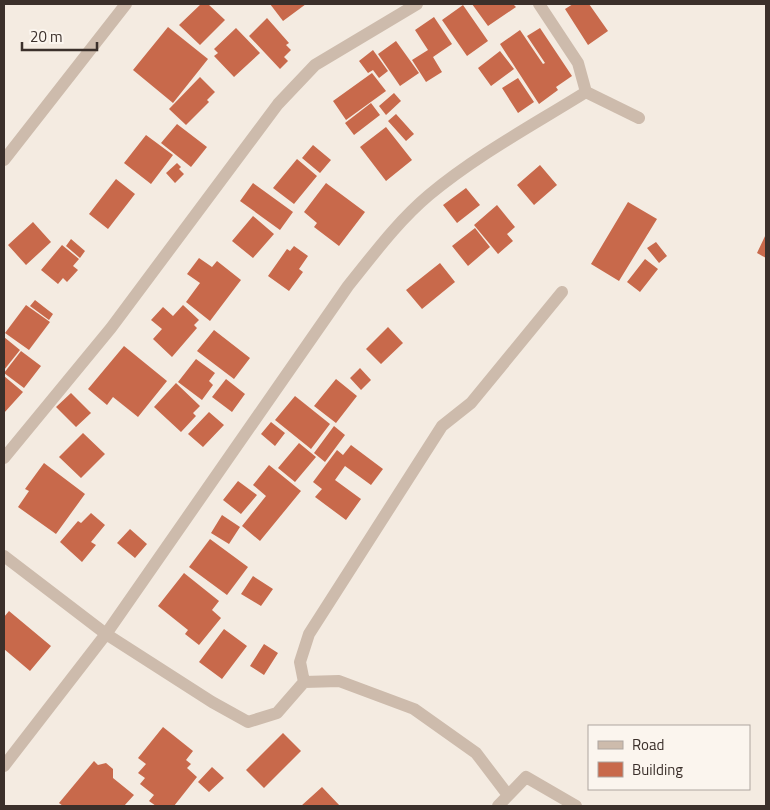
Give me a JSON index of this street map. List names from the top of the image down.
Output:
{
  "legend": ["Road", "Building"],
  "scale_bar": "20 m"
}
